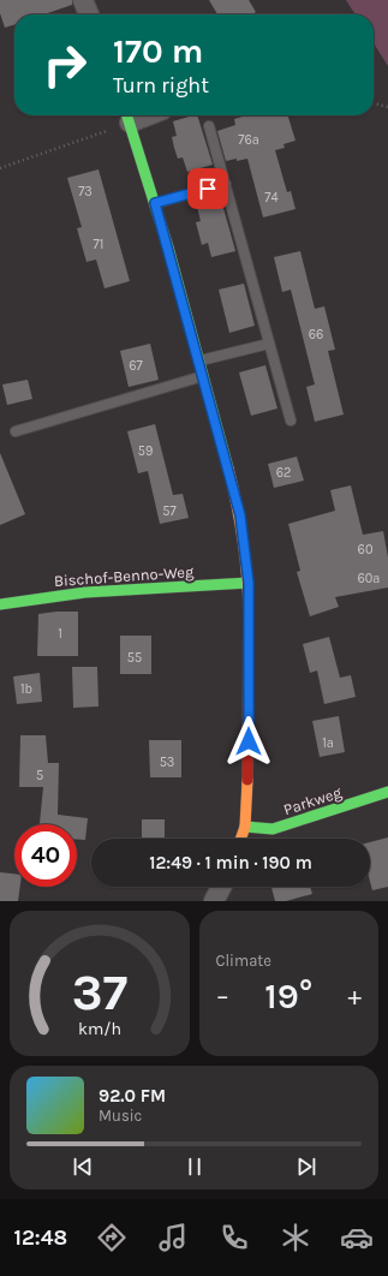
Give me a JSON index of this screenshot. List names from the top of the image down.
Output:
{
  "streets": {
    "street": ["Bischof-Benno-Weg", "Parkweg"]
  },
  "house_numbers": [
    "76a",
    "73",
    "74",
    "71",
    "66",
    "67",
    "59",
    "62",
    "57",
    "60",
    "60a",
    "1",
    "55",
    "1b",
    "1a",
    "53",
    "5"
  ],
  "page": {
    "turn": ["170 m", "Turn right"],
    "limit": "40",
    "trip": "12:49 · 1 min · 190 m",
    "tile": "Climate",
    "heat": ["−", "19°", "+"],
    "song": ["92.0 FM", "Music"],
    "tabs": "12:48",
    "gauge": ["37", "km/h"]
  }
}
